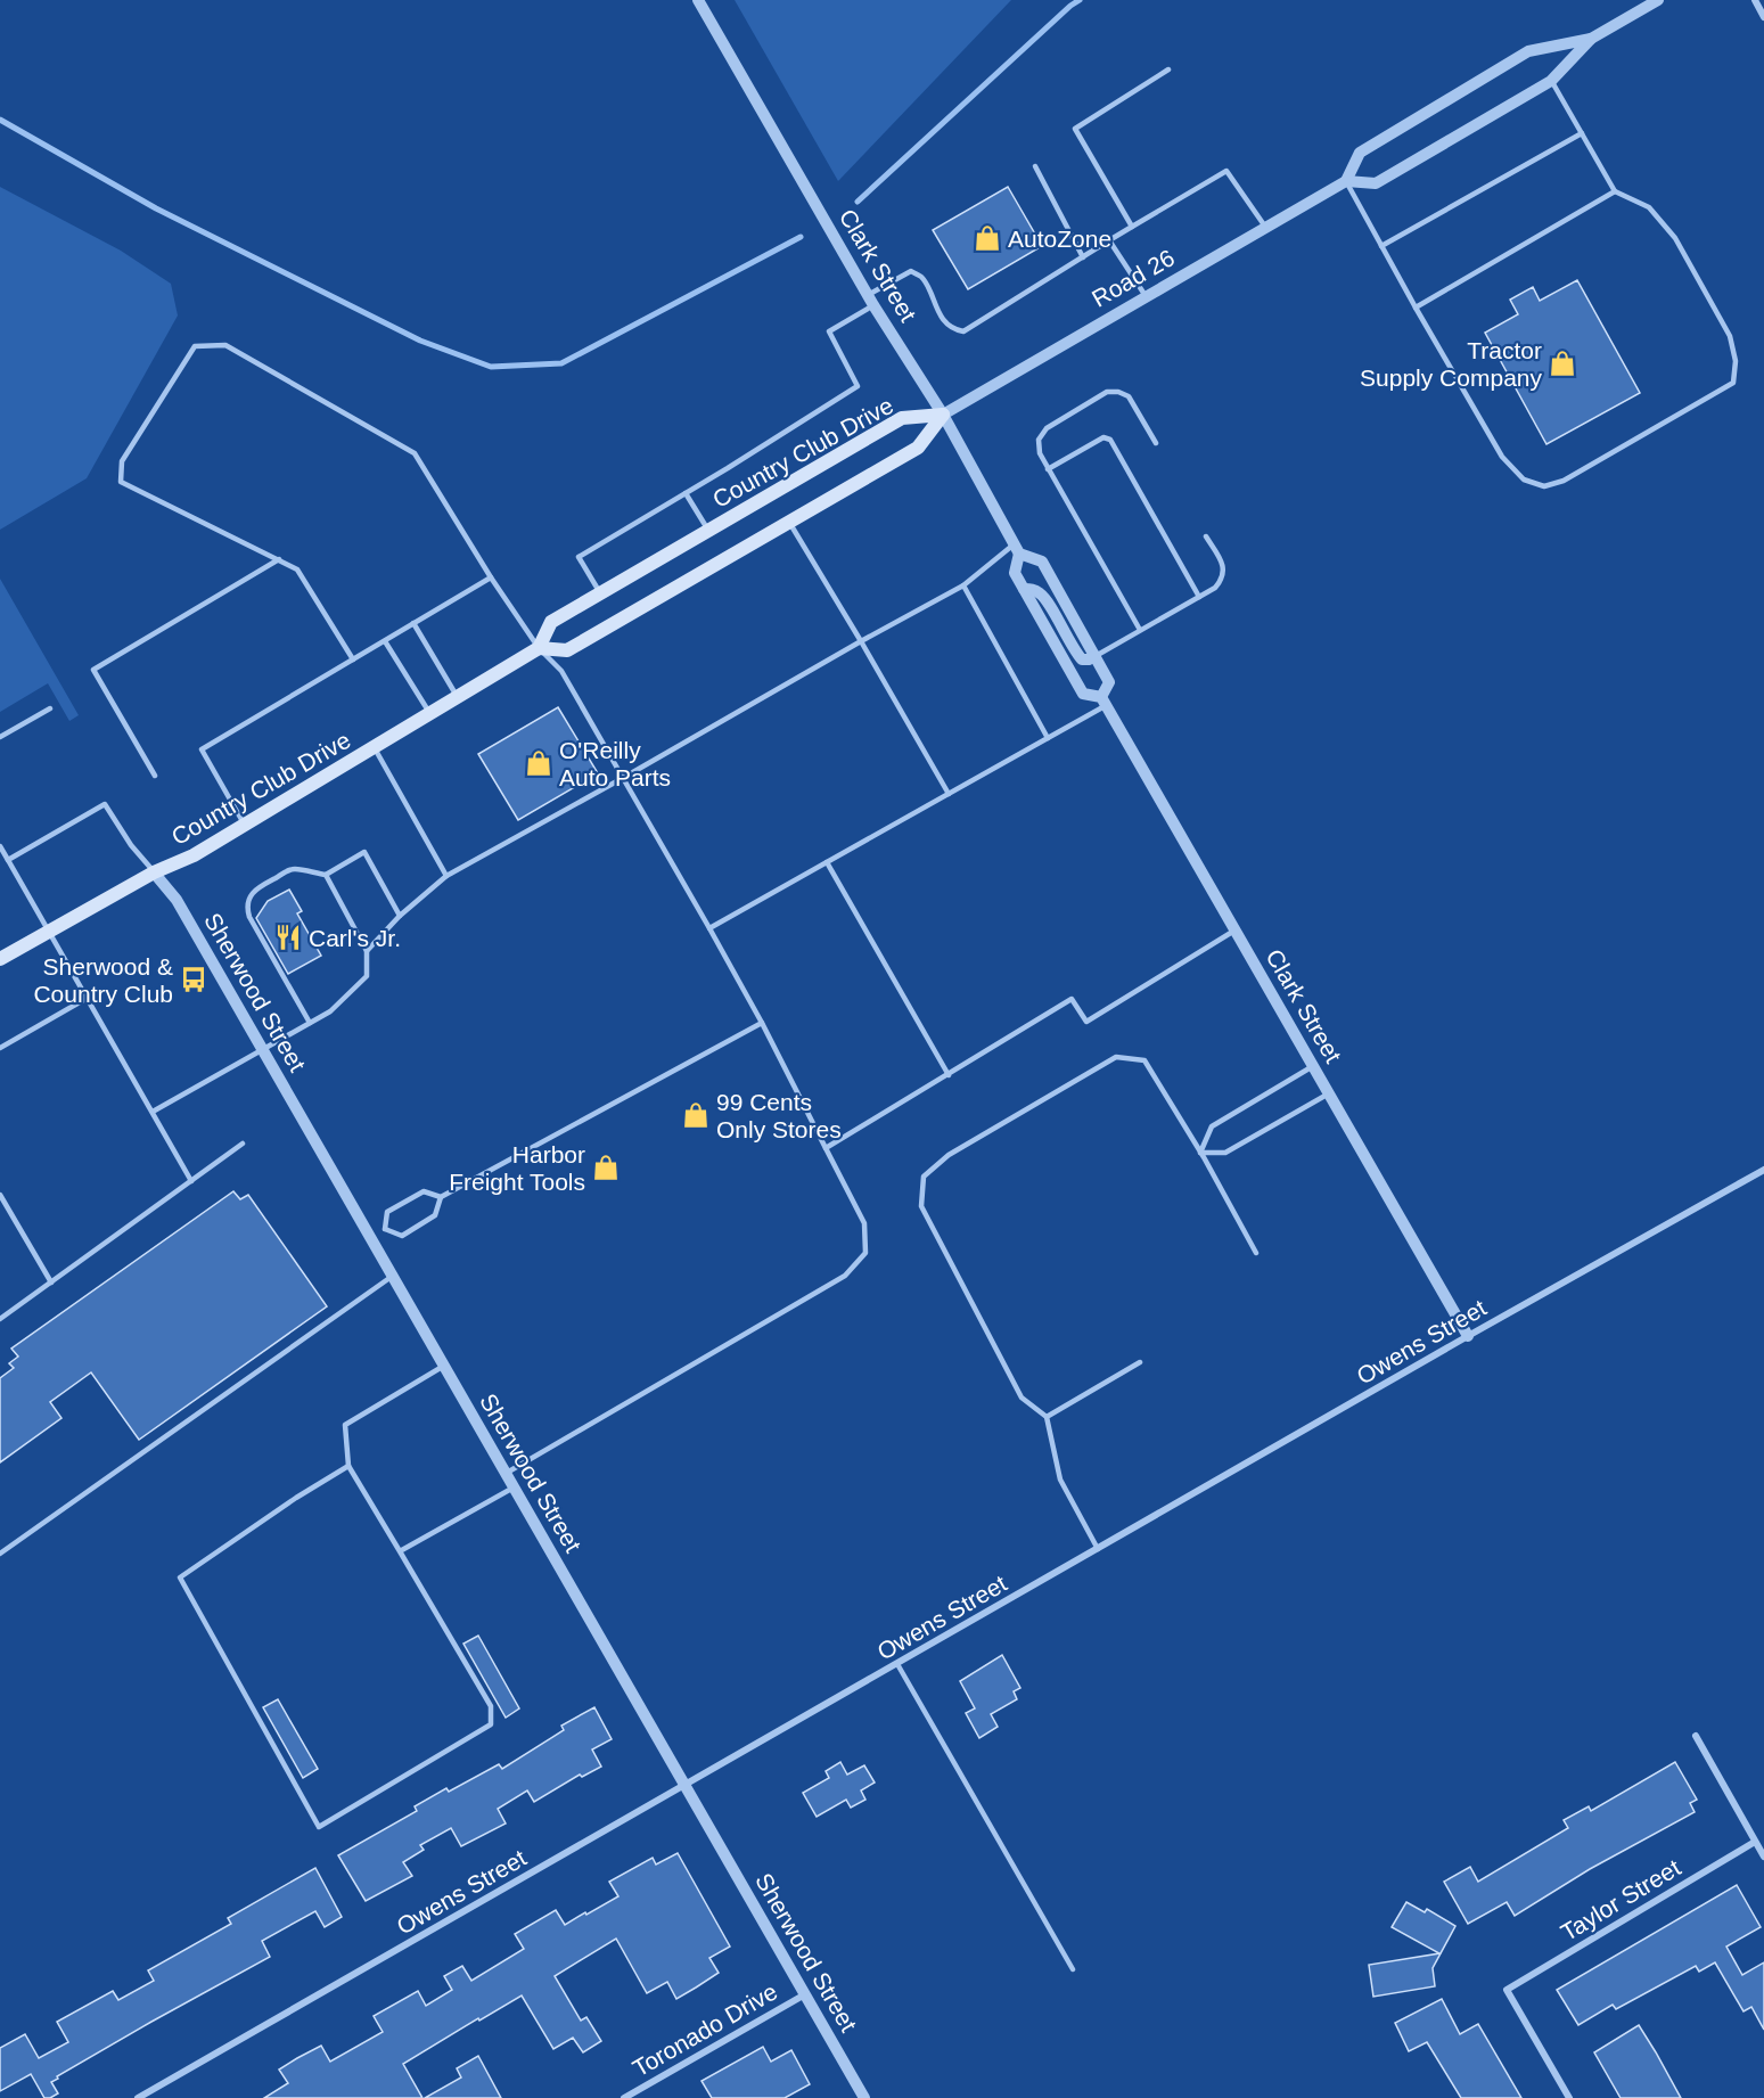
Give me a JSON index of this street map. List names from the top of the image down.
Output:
{
  "streets": {
    "main road": ["Country Club Drive"],
    "street": [
      "Clark Street",
      "Road 26",
      "Sherwood Street",
      "Owens Street",
      "Taylor Street",
      "Toronado Drive"
    ]
  },
  "crossings": [
    ["Clark Street", "Road 26"],
    ["Clark Street", "Country Club Drive"],
    ["Clark Street", "Owens Street"],
    ["Road 26", "Country Club Drive"],
    ["Country Club Drive", "Sherwood Street"],
    ["Sherwood Street", "Owens Street"],
    ["Sherwood Street", "Toronado Drive"]
  ],
  "places": {
    "shop": [
      "AutoZone",
      "Tractor Supply Company",
      "O'Reilly Auto Parts",
      "99 Cents Only Stores",
      "Harbor Freight Tools"
    ],
    "restaurant": ["Carl's Jr."],
    "bus stop": ["Sherwood & Country Club"]
  }
}
